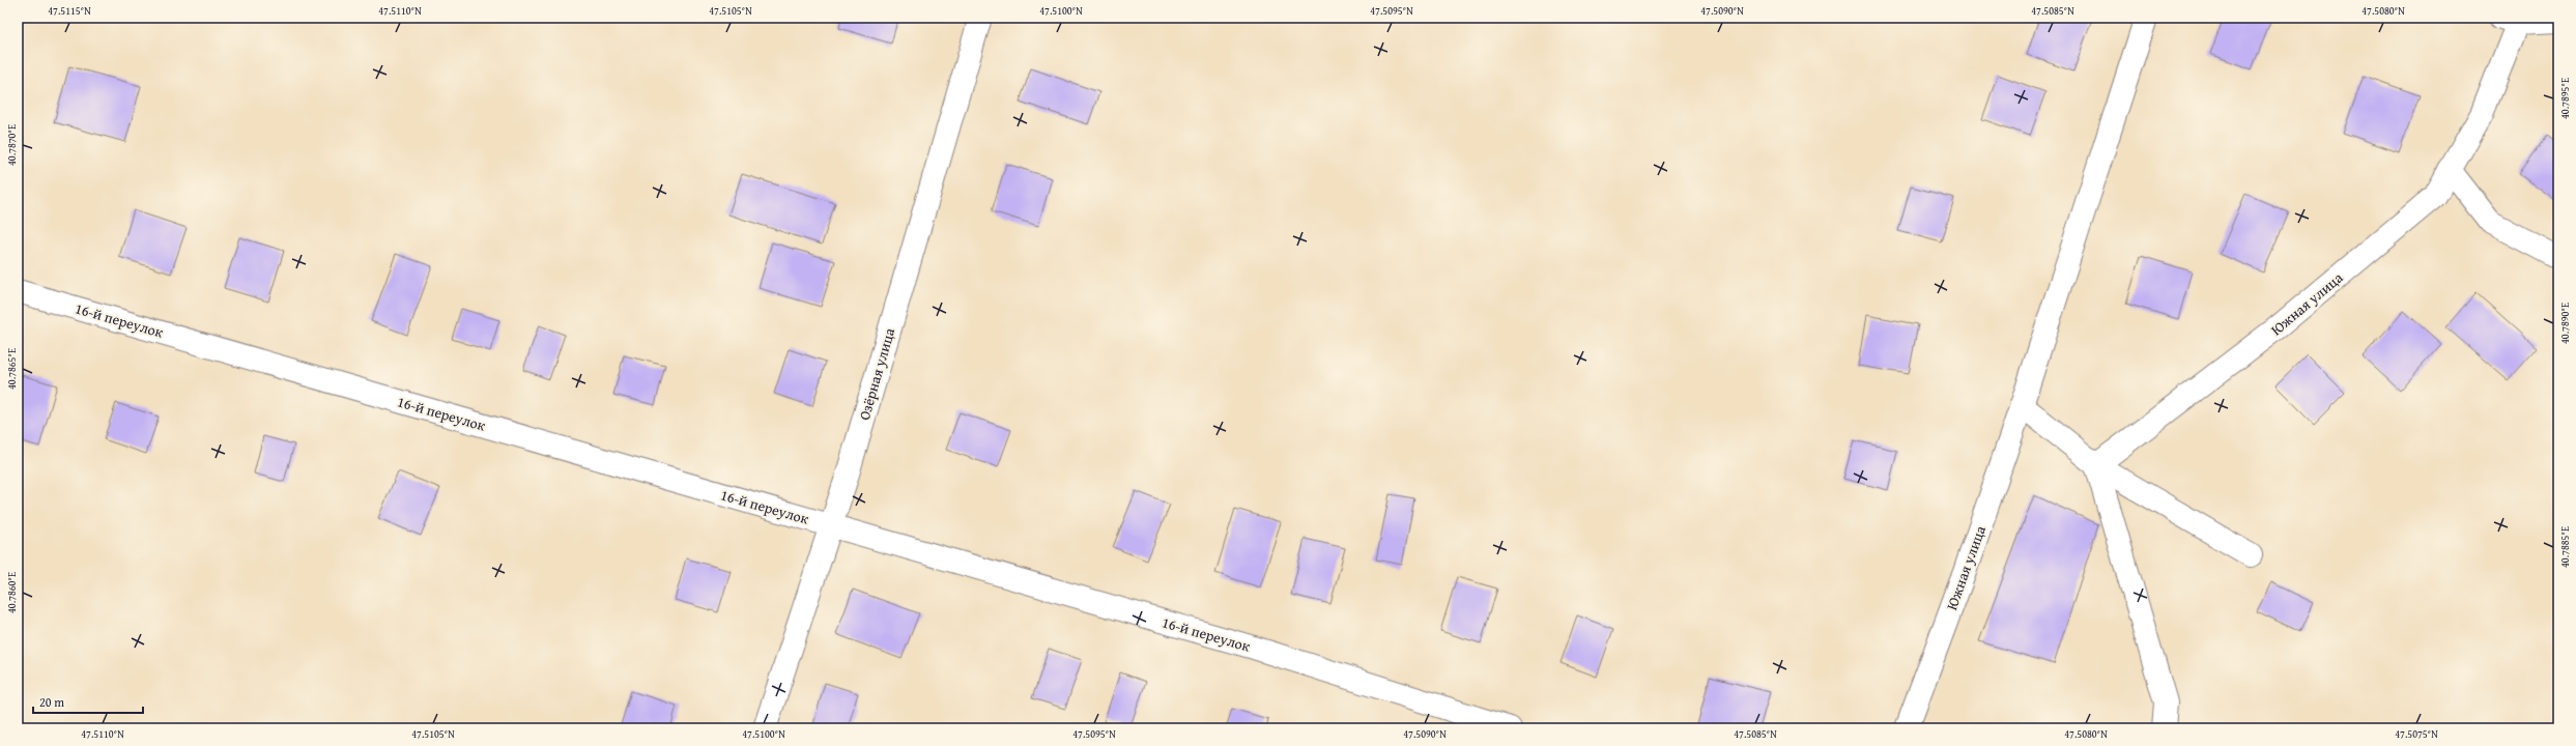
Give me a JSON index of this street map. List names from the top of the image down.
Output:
{
  "streets": {
    "street": ["Южная улица", "16-й переулок", "Озёрная улица"]
  },
  "crossings": [
    ["16-й переулок", "Озёрная улица"]
  ],
  "scale_bar": "20 m",
  "coordinates": [
    "47.5115°N",
    "47.5110°N",
    "47.5105°N",
    "47.5100°N",
    "47.5095°N",
    "47.5090°N",
    "47.5085°N",
    "47.5080°N",
    "40.7895°E",
    "40.7870°E",
    "40.7890°E",
    "40.7865°E",
    "40.7885°E",
    "40.7860°E",
    "47.5075°N"
  ]
}
